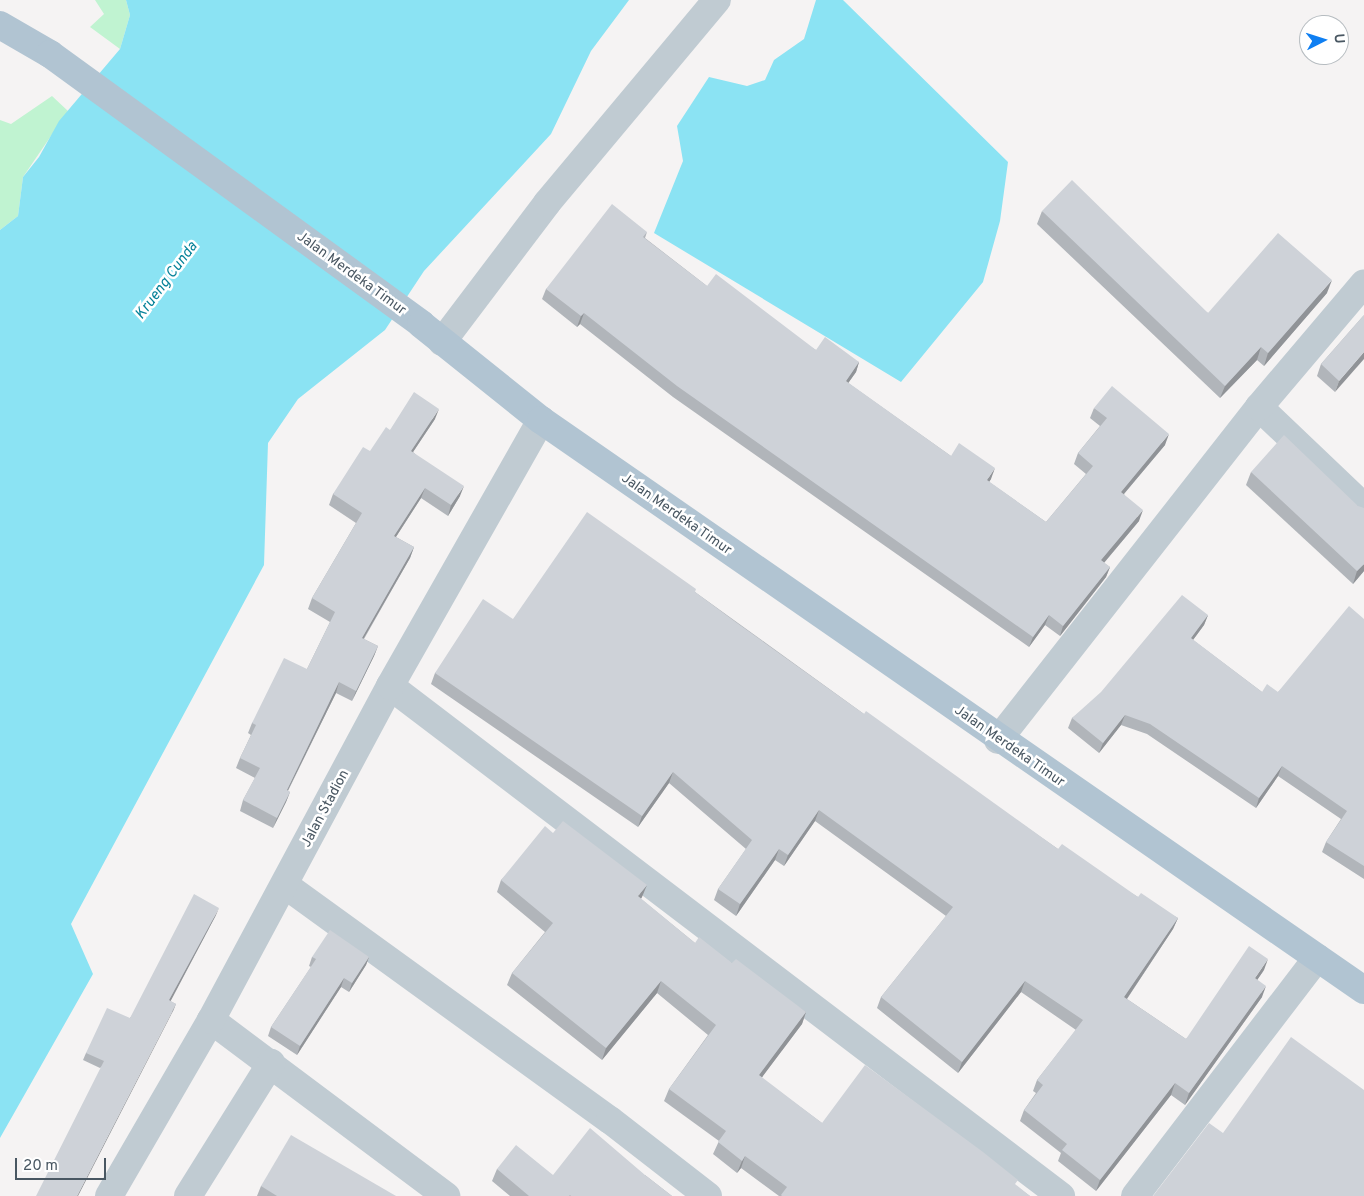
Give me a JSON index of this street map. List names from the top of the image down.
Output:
{
  "streets": {
    "main road": ["Jalan Merdeka Timur"],
    "street": ["Jalan Stadion"]
  },
  "crossings": [
    ["Jalan Merdeka Timur", "Jalan Stadion"]
  ],
  "water": ["Krueng Cunda"],
  "scale_bar": "20 m",
  "north": "right"
}
